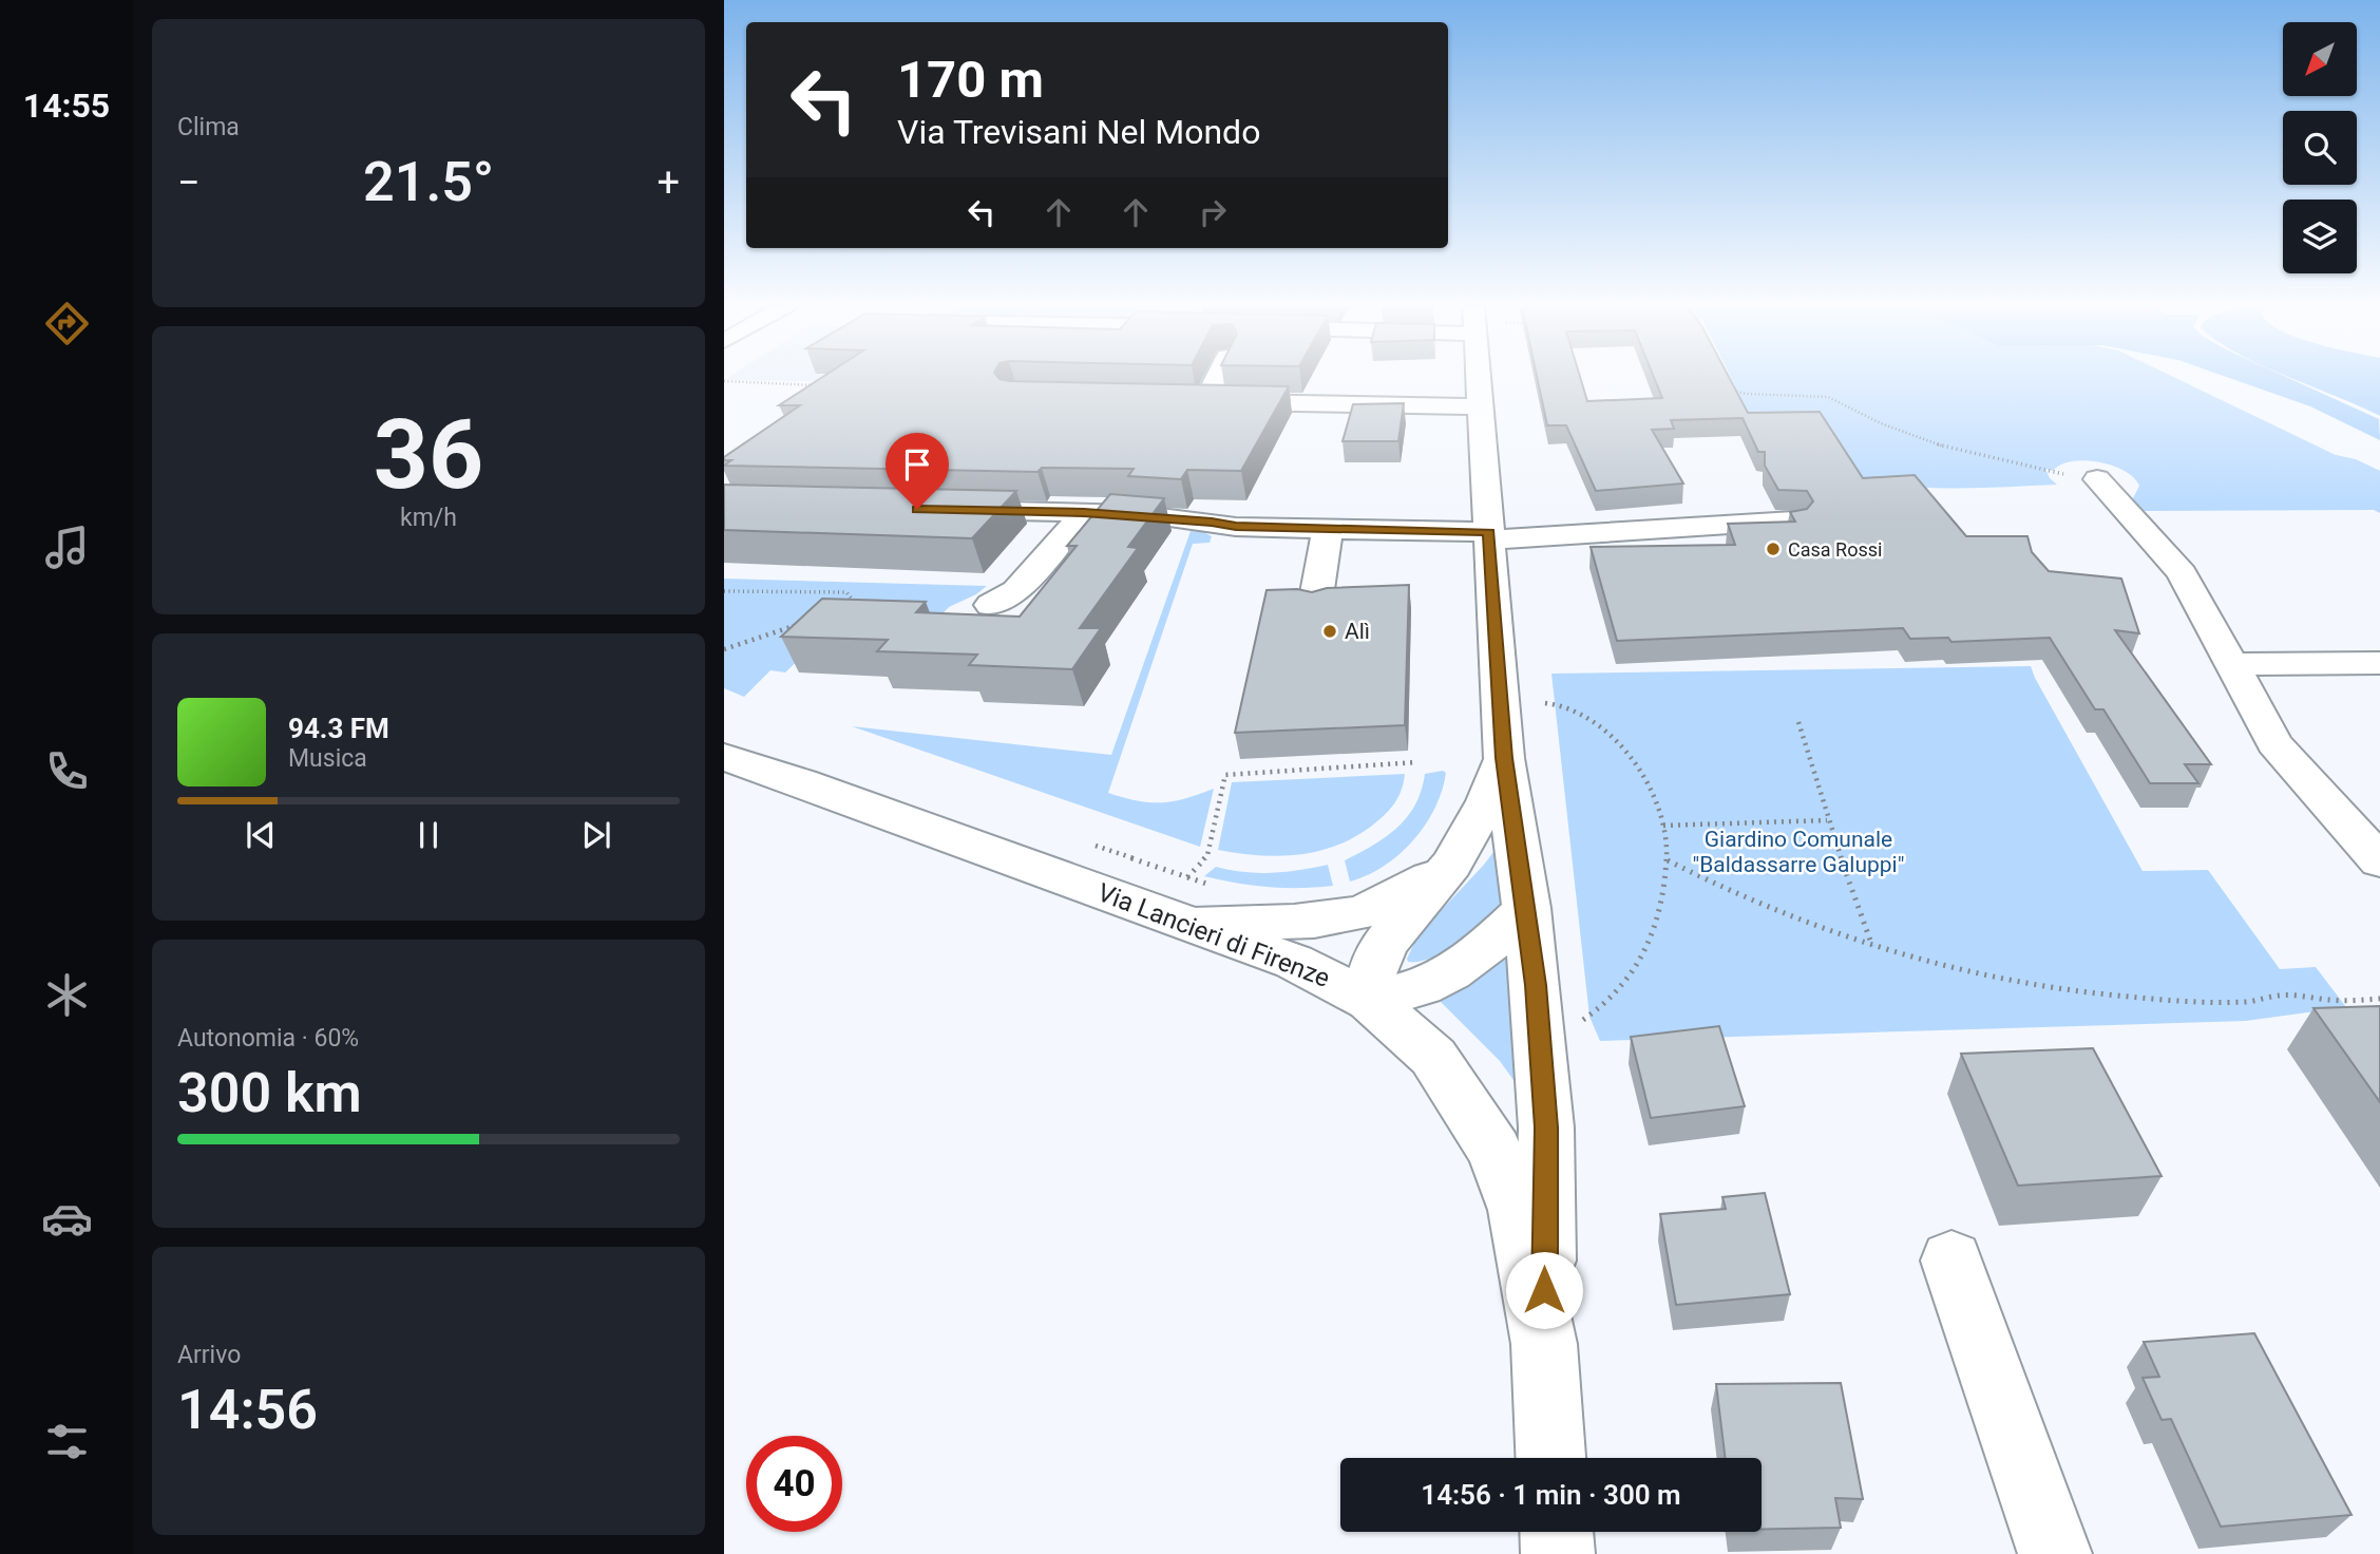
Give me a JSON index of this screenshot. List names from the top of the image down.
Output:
{
  "streets": {
    "street": ["Via Lancieri di Firenze"]
  },
  "parks": ["Giardino Comunale \"Baldassarre Galuppi\""],
  "places": ["Casa Rossi", "Alì"],
  "north": "bottom left",
  "page": {
    "tabs": "14:55",
    "tile": [
      "Clima",
      ["36", "km/h"],
      ["Autonomia · 60%", "300 km"],
      ["Arrivo", "14:56"]
    ],
    "turn": ["170 m", "Via Trevisani Nel Mondo"],
    "heat": ["−", "21.5°", "+"],
    "song": ["94.3 FM", "Musica"],
    "limit": "40",
    "trip": "14:56 · 1 min · 300 m"
  }
}
